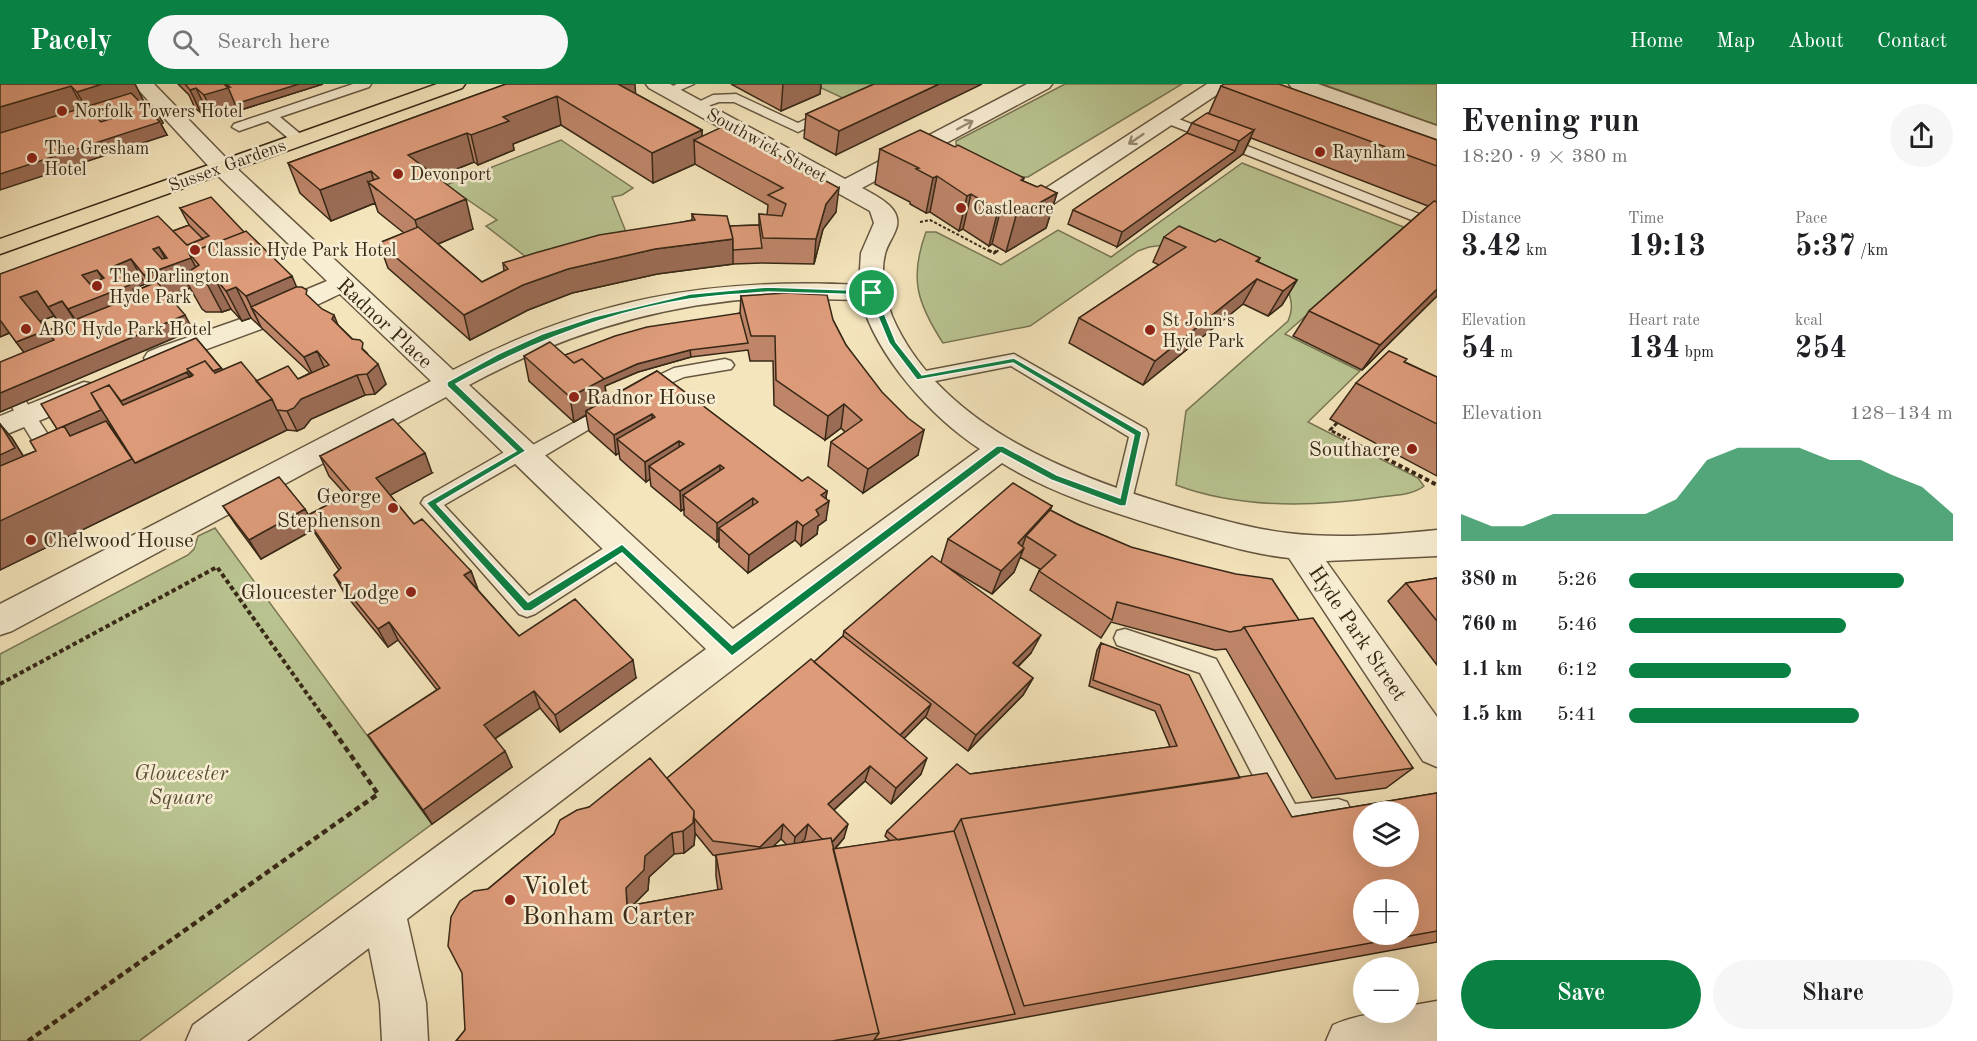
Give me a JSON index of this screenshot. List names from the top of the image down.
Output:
{
  "streets": {
    "main road": ["Sussex Gardens"],
    "street": ["Southwick Street", "Radnor Place", "Hyde Park Street"]
  },
  "crossings": [
    ["Sussex Gardens", "Radnor Place"]
  ],
  "parks": ["Gloucester Square"],
  "places": [
    "Norfolk Towers Hotel",
    "Raynham",
    "The Gresham Hotel",
    "Devonport",
    "Castleacre",
    "Classic Hyde Park Hotel",
    "The Darlington Hyde Park",
    "ABC Hyde Park Hotel",
    "St John's Hyde Park",
    "Radnor House",
    "Southacre",
    "George Stephenson",
    "Chelwood House",
    "Gloucester Lodge",
    "Violet Bonham Carter"
  ],
  "page": {
    "header": "Pacely",
    "search": "Search here",
    "nav": [
      "Home",
      "Map",
      "About",
      "Contact"
    ],
    "heading": ["Evening run", "18:20 · 9 × 380 m"],
    "stats": [
      ["Distance", "3.42 km"],
      ["Time", "19:13"],
      ["Pace", "5:37 /km"],
      ["Elevation", "54 m"],
      ["Heart rate", "134 bpm"],
      ["kcal", "254"]
    ],
    "chart": ["Elevation", "128–134 m"],
    "list": [
      {
        "name": "380 m",
        "note": "5:26"
      },
      {
        "name": "760 m",
        "note": "5:46"
      },
      {
        "name": "1.1 km",
        "note": "6:12"
      },
      {
        "name": "1.5 km",
        "note": "5:41"
      }
    ],
    "map_buttons": ["+", "−"],
    "buttons": ["Save", "Share"]
  }
}
